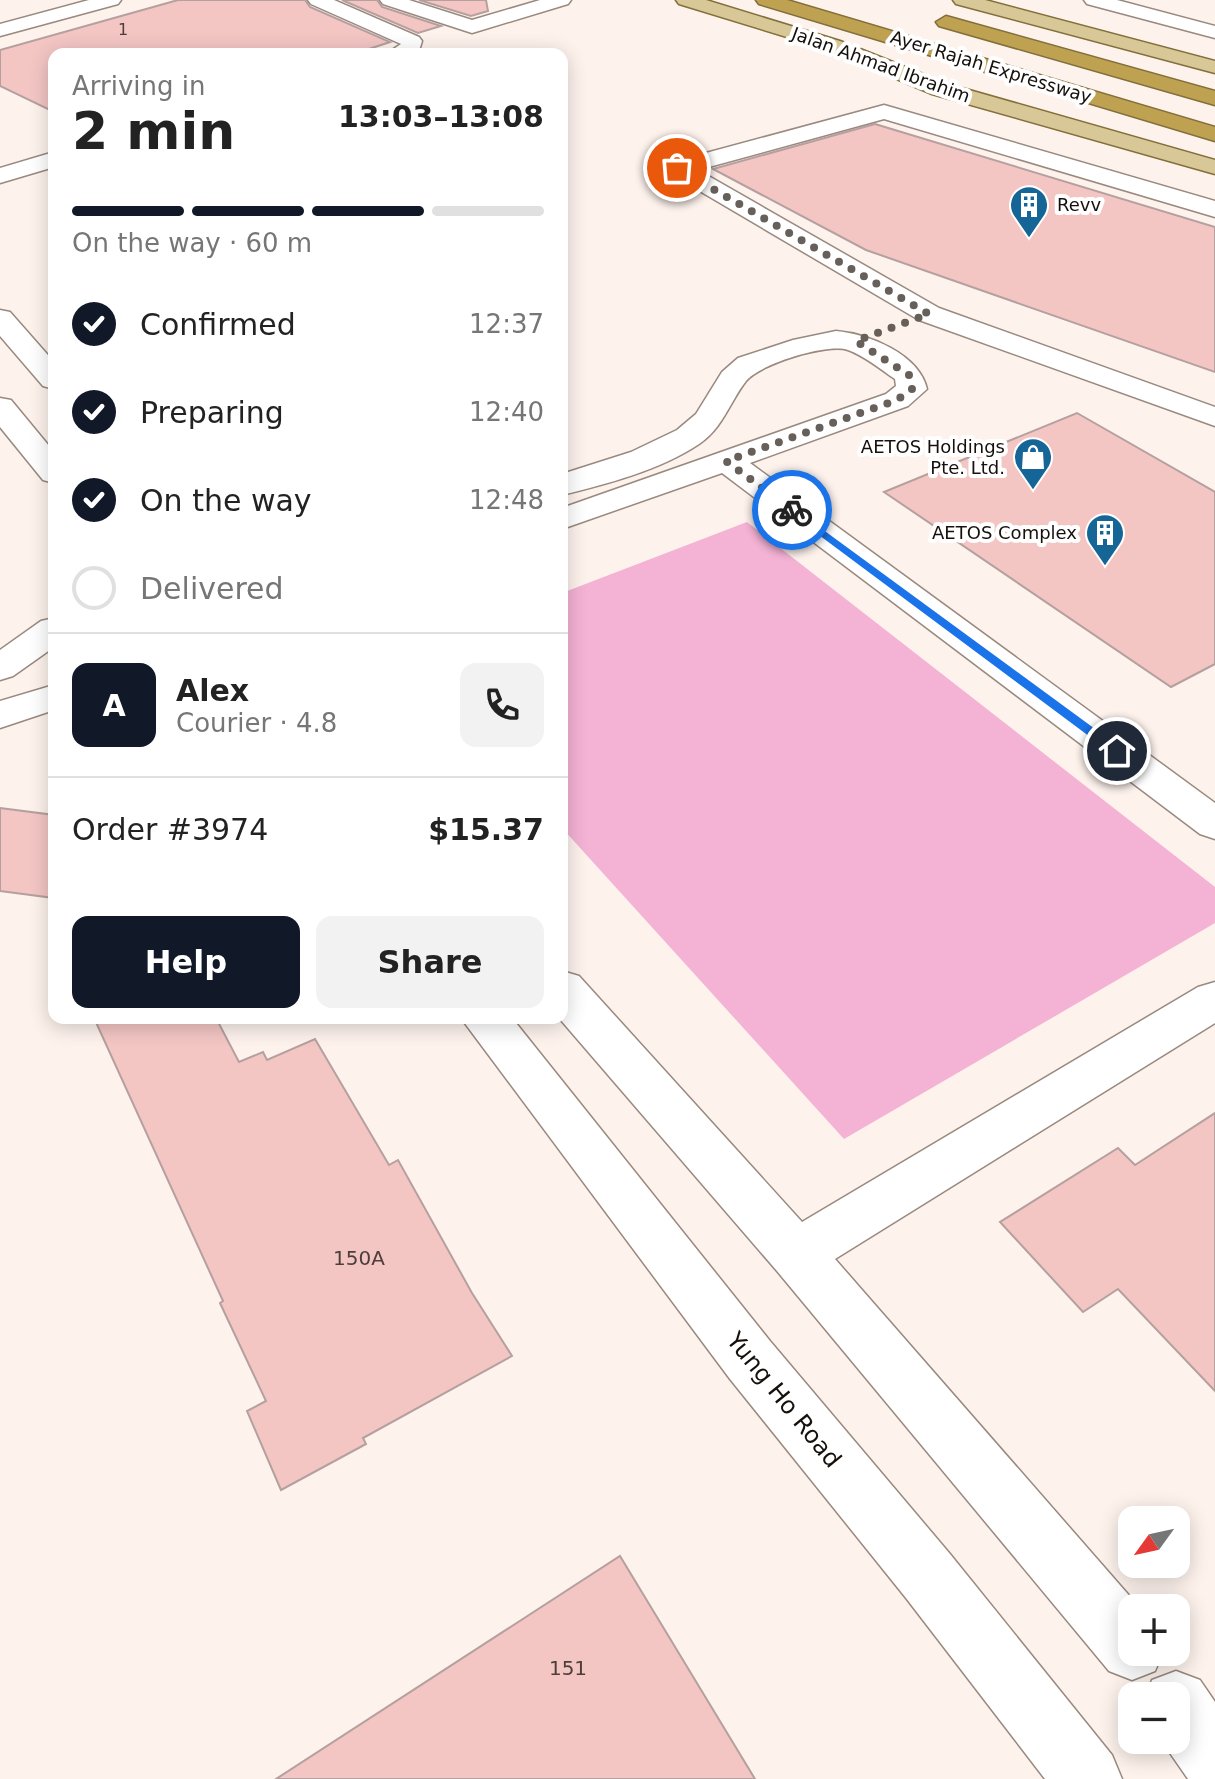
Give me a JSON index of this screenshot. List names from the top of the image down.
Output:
{
  "streets": {
    "highway": ["Ayer Rajah Expressway"],
    "main road": ["Jalan Ahmad Ibrahim"],
    "street": ["Yung Ho Road"]
  },
  "places": {
    "building": ["Revv", "AETOS Complex"],
    "shop": ["AETOS Holdings Pte. Ltd."]
  },
  "house_numbers": ["1", "150A", "151"],
  "north": "bottom left",
  "page": {
    "heading": ["2 min", "Arriving in", "13:03–13:08"],
    "panel": [
      "Alex",
      "Courier · 4.8",
      "Order #3974",
      "$15.37"
    ],
    "bar": "On the way · 60 m",
    "list": [
      ["Confirmed", "12:37"],
      ["Preparing", "12:40"],
      ["On the way", "12:48"],
      "Delivered"
    ],
    "round": "A",
    "buttons": ["Help", "Share"],
    "map_buttons": ["+", "−"]
  }
}
